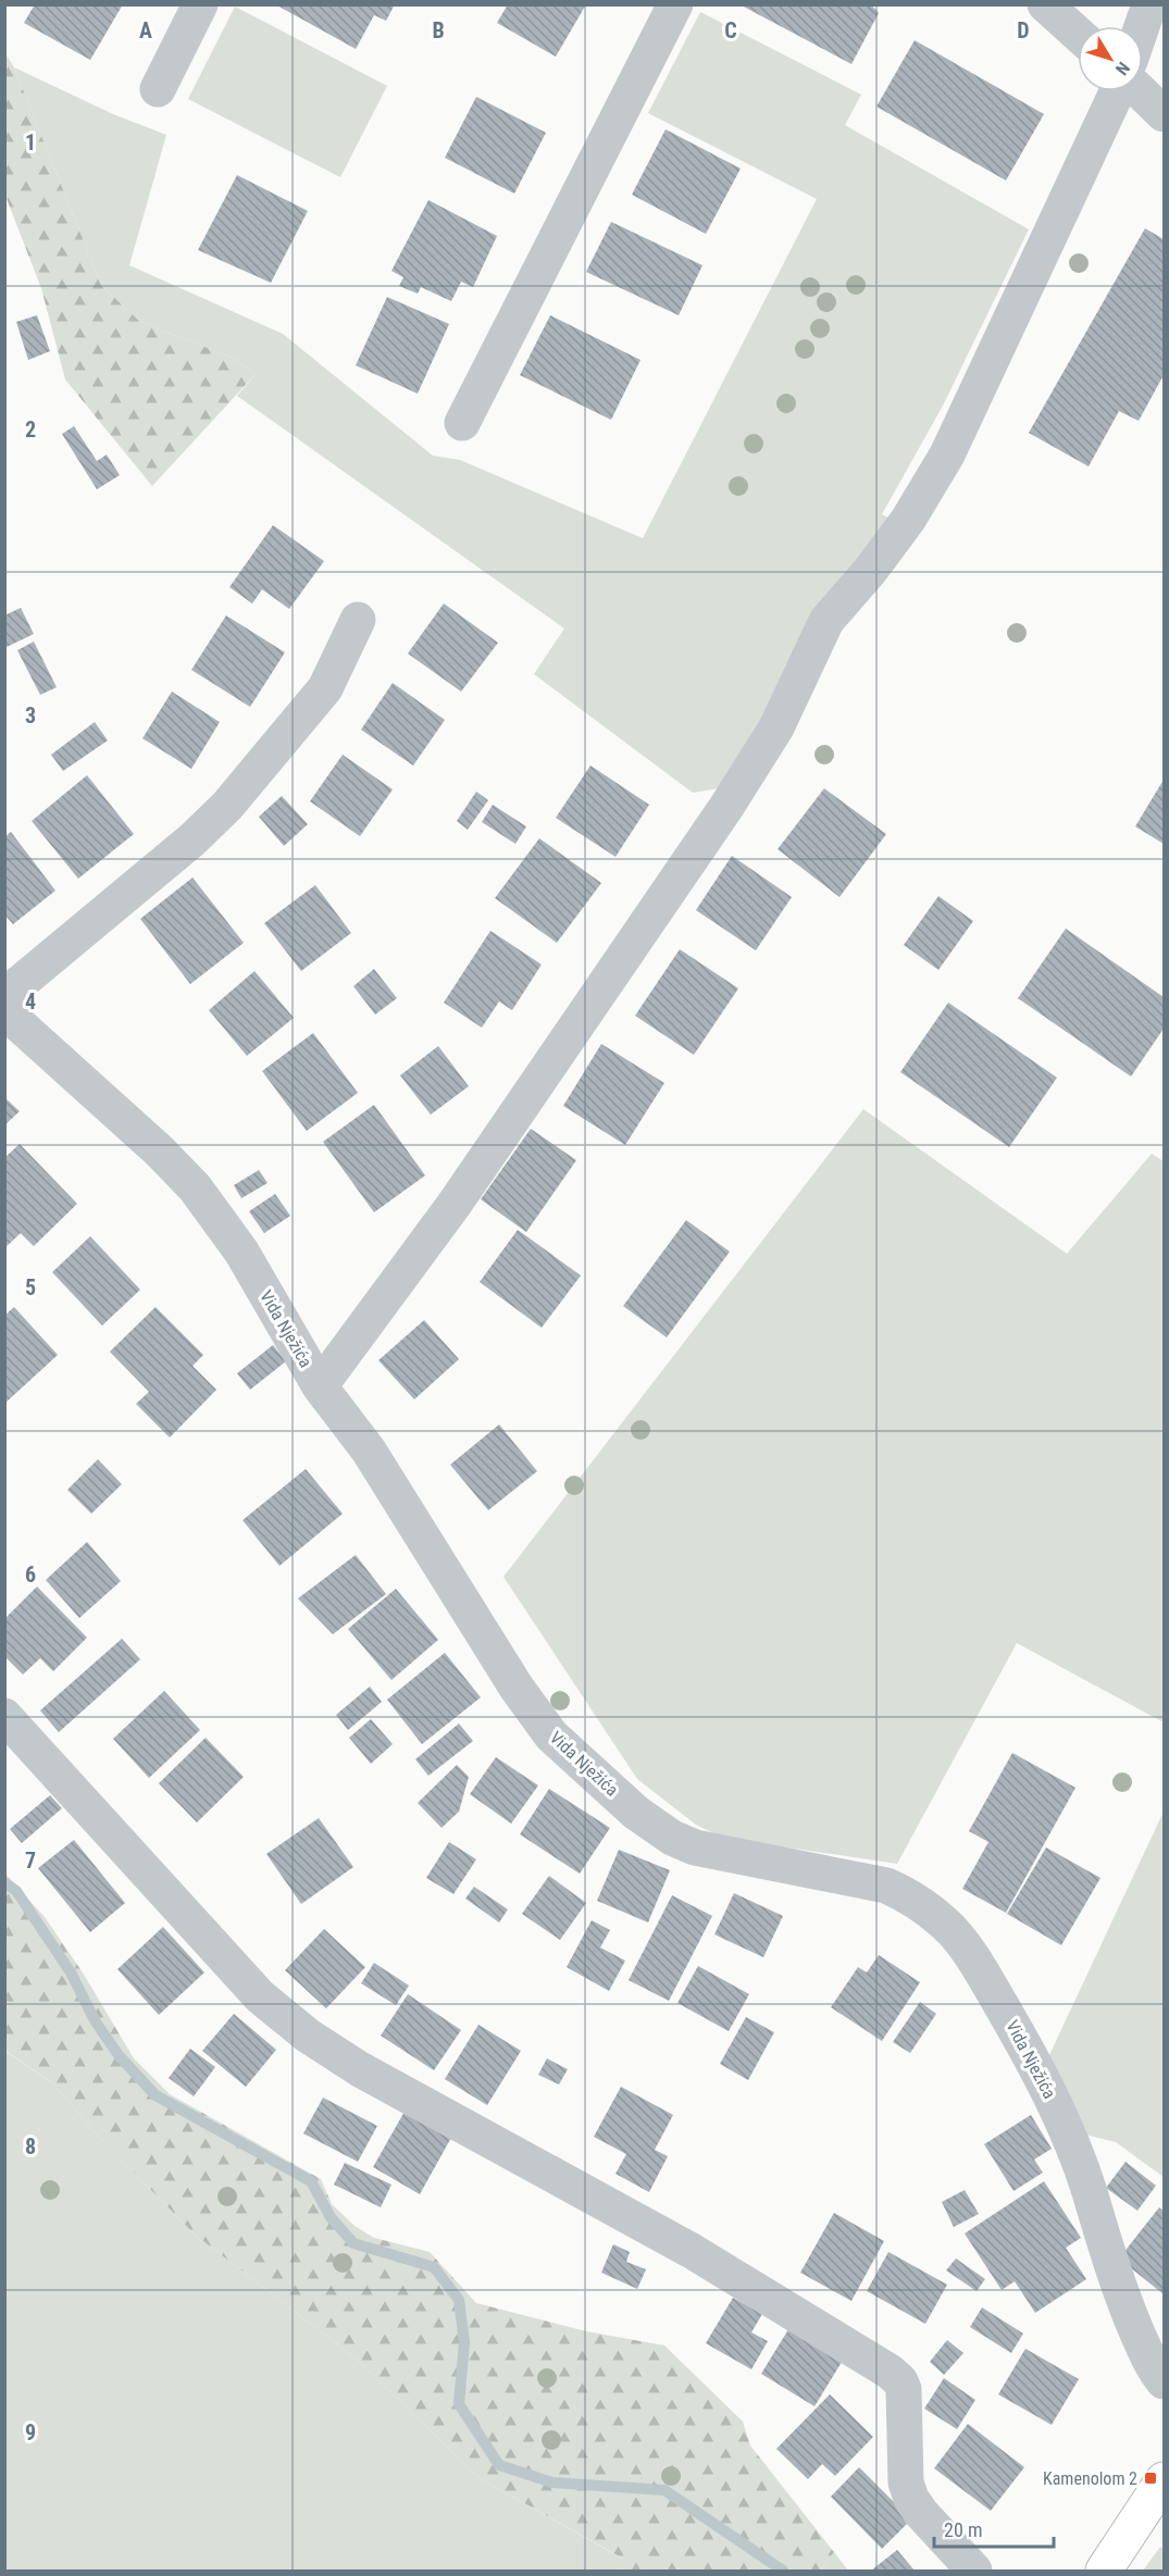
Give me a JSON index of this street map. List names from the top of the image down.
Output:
{
  "streets": {
    "street": ["Vida Nježića"]
  },
  "places": {
    "transit": ["Kamenolom 2"]
  },
  "scale_bar": "20 m",
  "north": "bottom right",
  "grid": {
    "columns": [
      "A",
      "B",
      "C",
      "D"
    ],
    "rows": [
      "1",
      "2",
      "3",
      "4",
      "5",
      "6",
      "7",
      "8",
      "9"
    ]
  }
}
